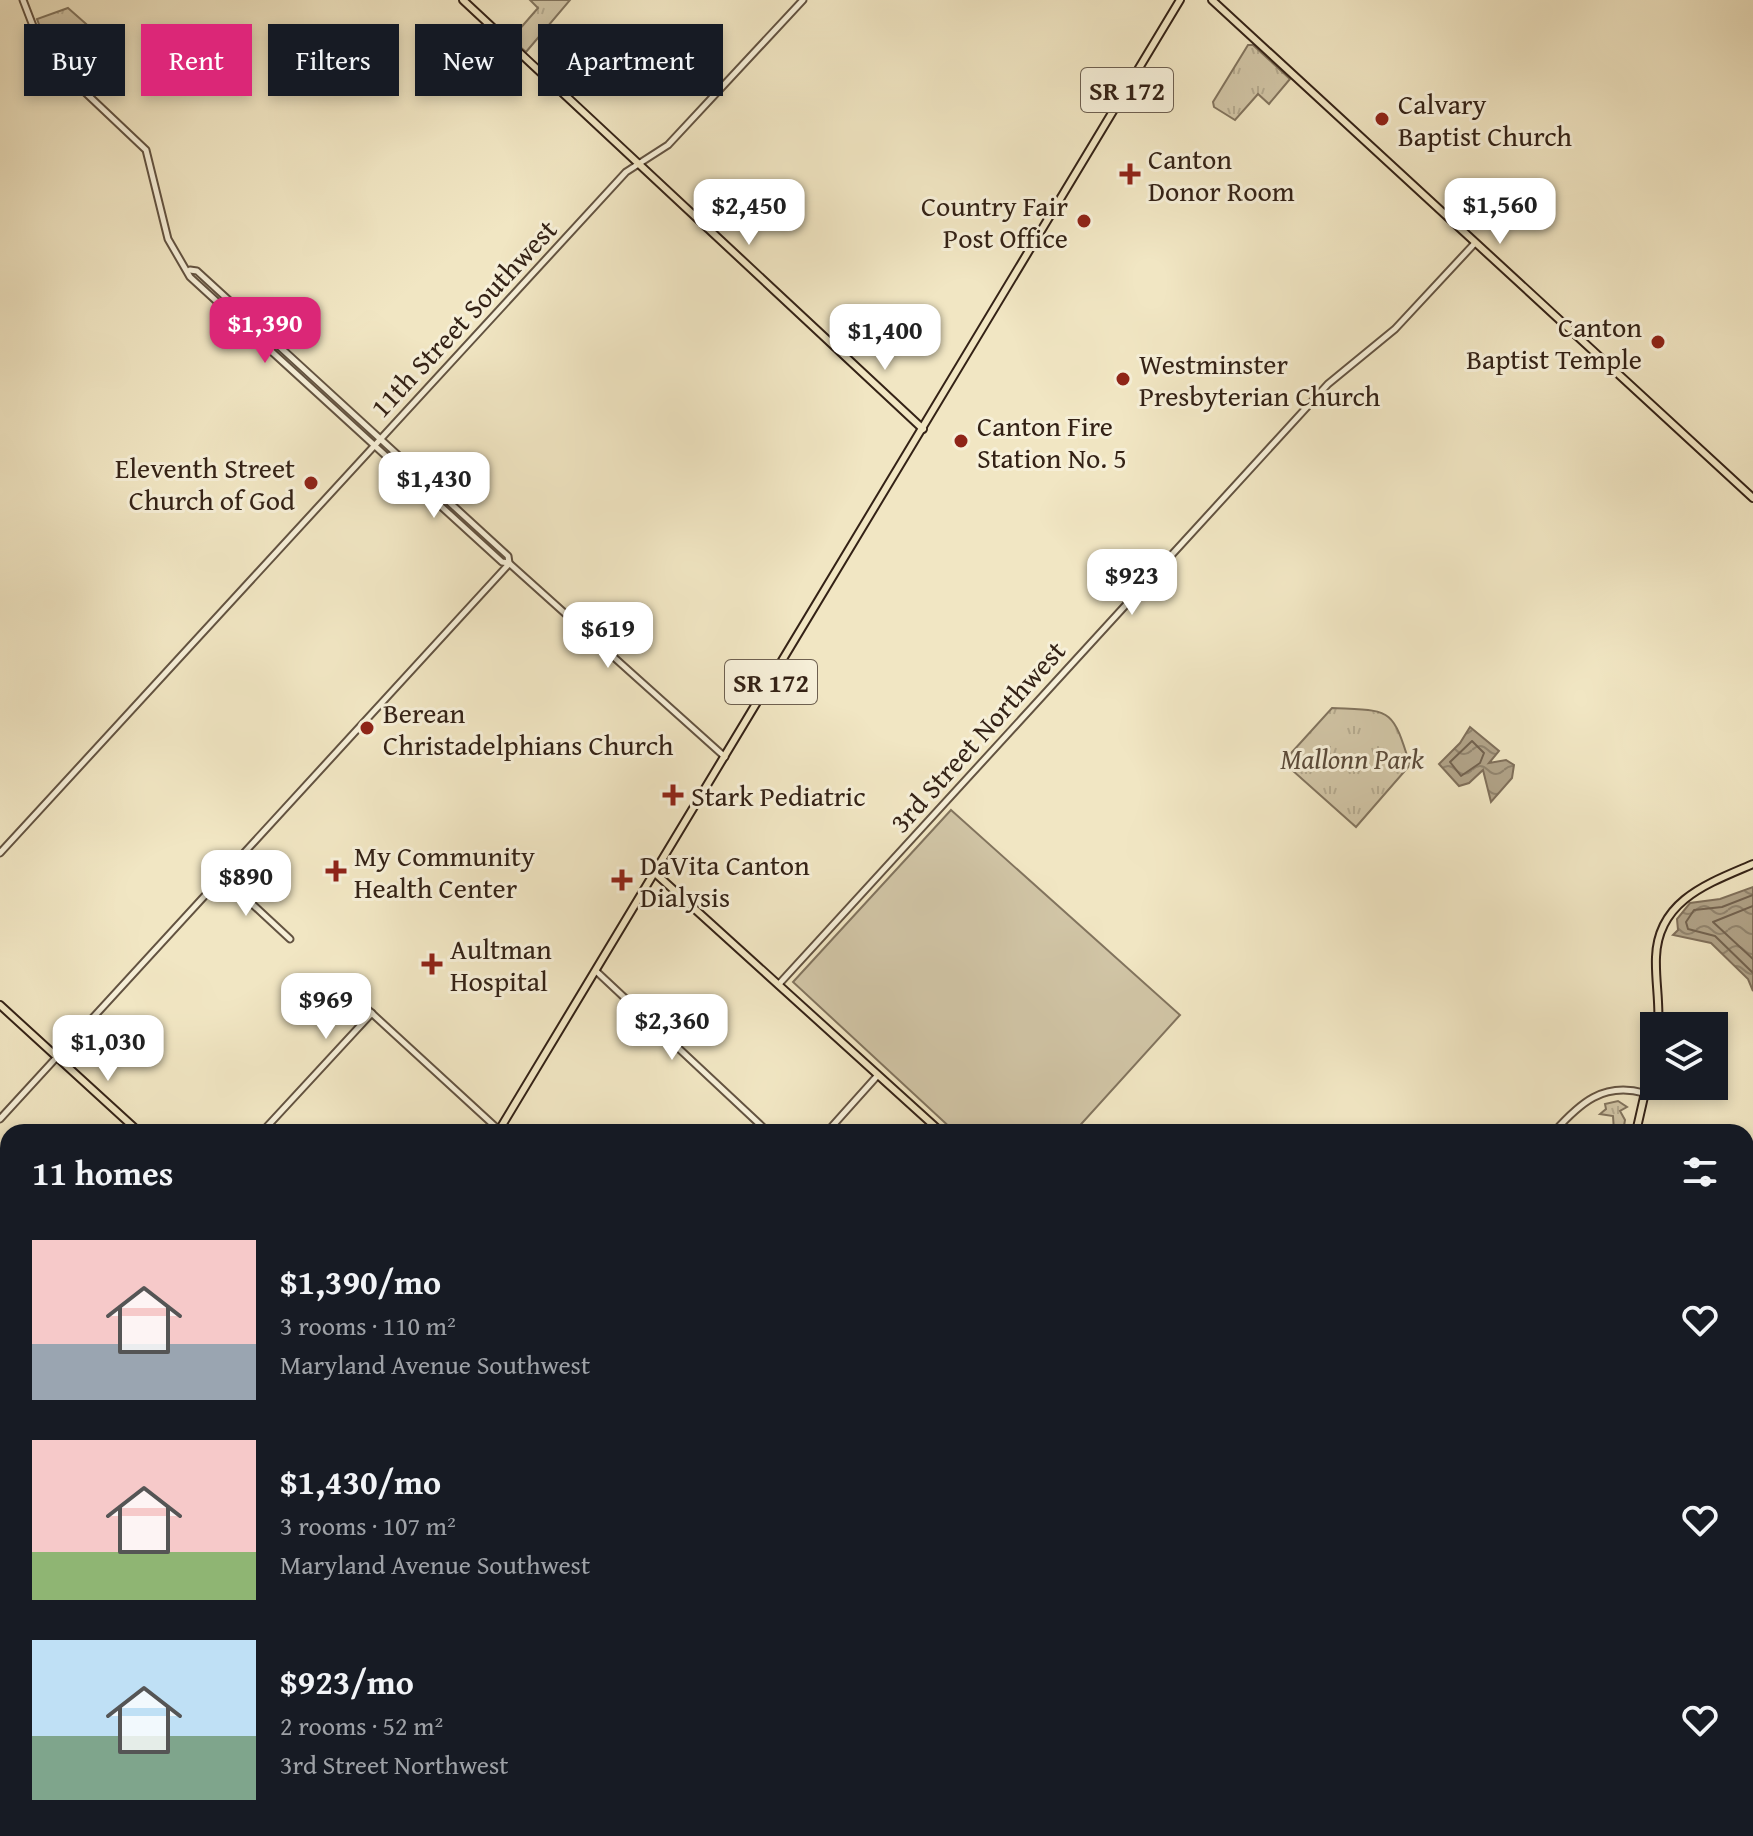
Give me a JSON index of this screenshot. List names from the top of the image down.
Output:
{
  "streets": {
    "main road": ["SR 172"],
    "street": ["11th Street Southwest", "3rd Street Northwest"]
  },
  "parks": ["Mallonn Park"],
  "places": {
    "other": [
      "Calvary Baptist Church",
      "Country Fair Post Office",
      "Canton Baptist Temple",
      "Westminster Presbyterian Church",
      "Canton Fire Station No. 5",
      "Eleventh Street Church of God",
      "Berean Christadelphians Church"
    ],
    "health": [
      "Canton Donor Room",
      "Stark Pediatric",
      "My Community Health Center",
      "DaVita Canton Dialysis",
      "Aultman Hospital"
    ]
  },
  "page": {
    "chip": [
      "Buy",
      "Rent",
      "Filters",
      "New",
      "Apartment"
    ],
    "price": [
      "$1,560",
      "$2,450",
      "$1,390",
      "$1,400",
      "$1,430",
      "$923",
      "$619",
      "$890",
      "$969",
      "$2,360",
      "$1,030"
    ],
    "heading": "11 homes",
    "list": [
      {
        "name": "$1,390/mo",
        "note": "3 rooms · 110 m² · Maryland Avenue Southwest"
      },
      {
        "name": "$1,430/mo",
        "note": "3 rooms · 107 m² · Maryland Avenue Southwest"
      },
      {
        "name": "$923/mo",
        "note": "2 rooms · 52 m² · 3rd Street Northwest"
      }
    ]
  }
}
